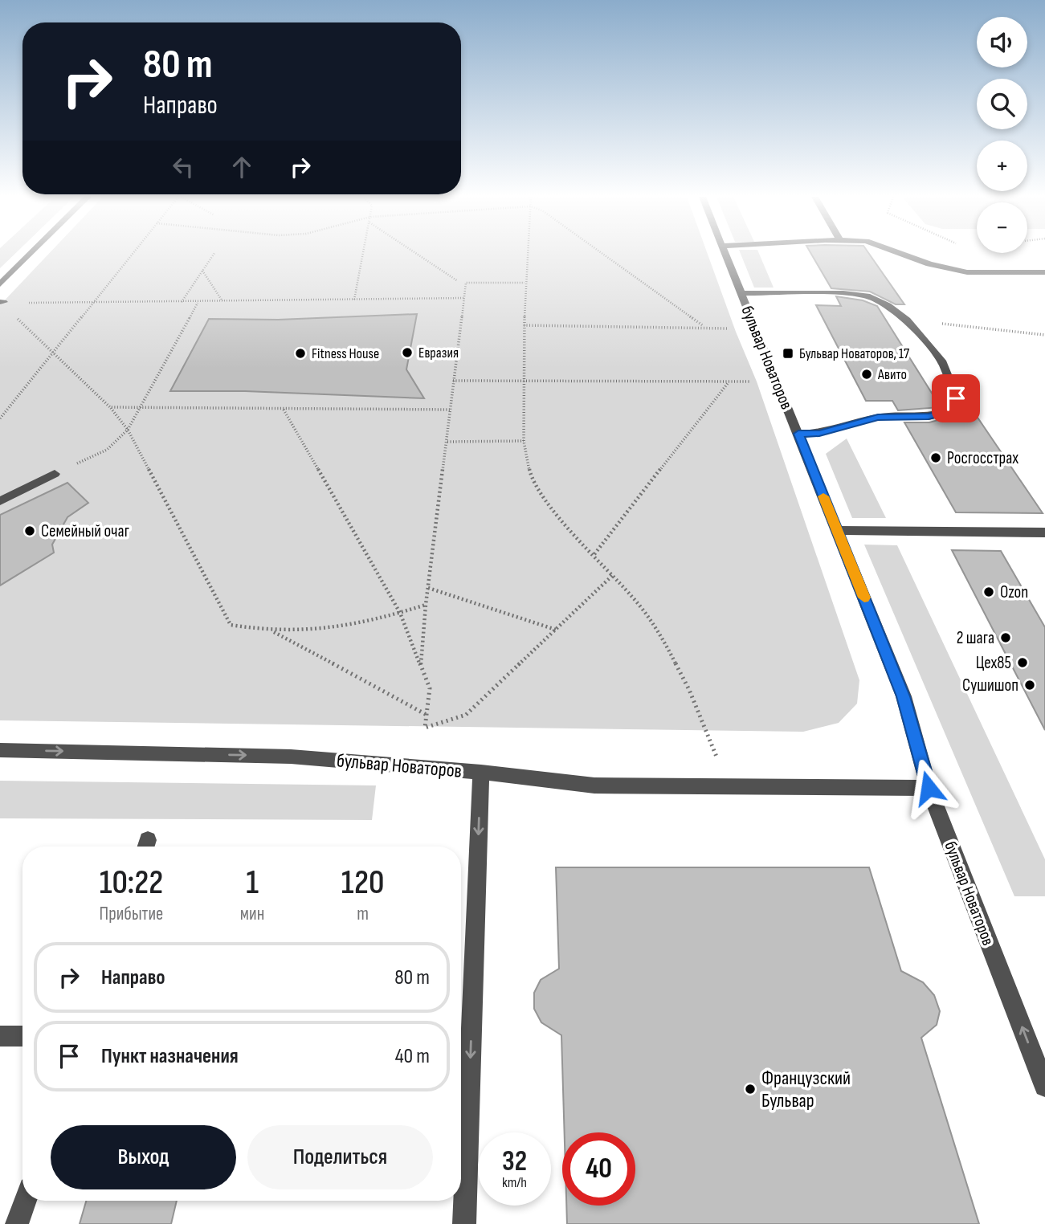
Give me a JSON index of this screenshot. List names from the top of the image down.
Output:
{
  "streets": {
    "street": ["бульвар Новаторов"]
  },
  "places": {
    "other": [
      "Евразия",
      "Fitness House",
      "Авито",
      "Росгосстрах",
      "Семейный очаг",
      "Ozon",
      "2 шага",
      "Цех85",
      "Сушишоп",
      "Французский Бульвар"
    ],
    "transit": ["Бульвар Новаторов, 17"]
  },
  "page": {
    "map_buttons": ["+", "−"],
    "turn": ["80 m", "Направо"],
    "eta": [
      "10:22",
      "Прибытие",
      "1",
      "мин",
      "120",
      "m"
    ],
    "list": [
      {
        "name": "Направо",
        "value": "80 m"
      },
      {
        "name": "Пункт назначения",
        "value": "40 m"
      }
    ],
    "buttons": ["Выход", "Поделиться"],
    "speed": "32 km/h",
    "limit": "40"
  }
}
